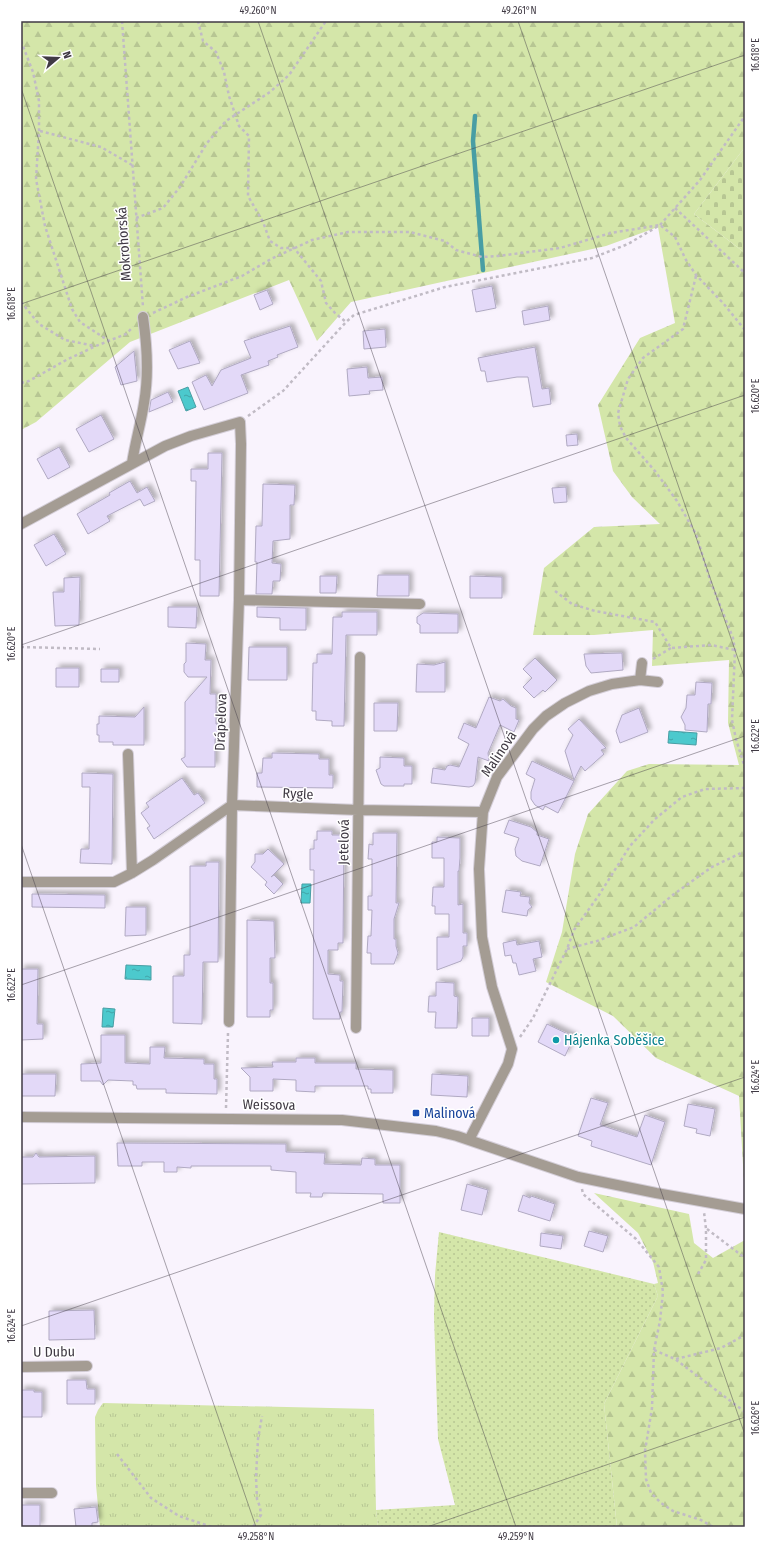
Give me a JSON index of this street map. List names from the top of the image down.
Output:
{
  "streets": {
    "street": [
      "Drápelova",
      "Malinová",
      "Rygle",
      "Jetelová",
      "Weissova",
      "U Dubu"
    ],
    "path": ["Mokrohorská"]
  },
  "crossings": [
    ["Drápelova", "Rygle"],
    ["Malinová", "Rygle"],
    ["Rygle", "Jetelová"]
  ],
  "places": {
    "other": ["Hájenka Soběšice"],
    "transit": ["Malinová"]
  },
  "north": "right",
  "coordinates": [
    "49.260°N",
    "49.261°N",
    "16.618°E",
    "16.620°E",
    "16.622°E",
    "16.624°E",
    "16.626°E",
    "49.258°N",
    "49.259°N"
  ]
}
